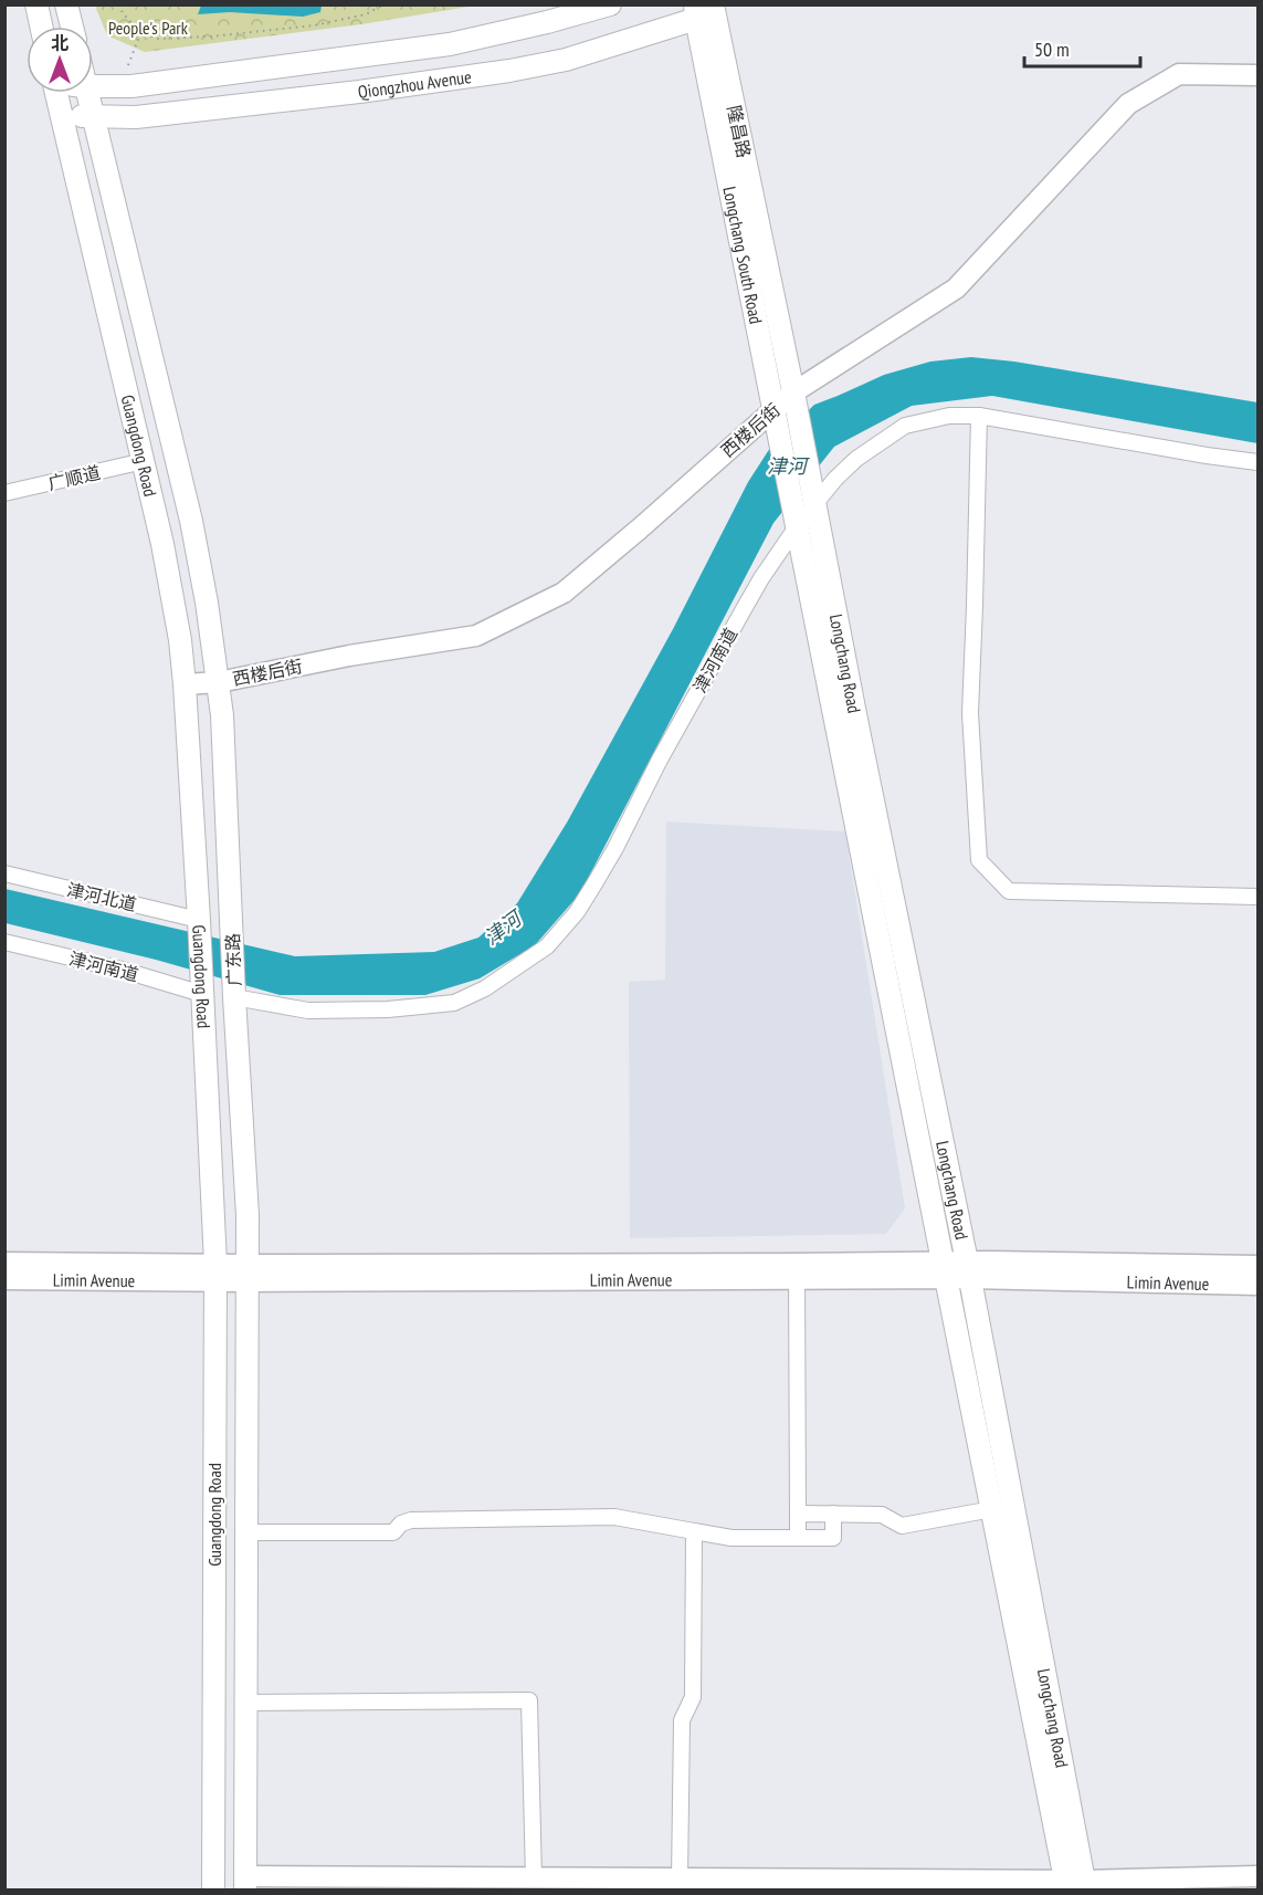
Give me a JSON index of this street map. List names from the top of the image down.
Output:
{
  "streets": {
    "main road": [
      "Qiongzhou Avenue",
      "Longchang South Road",
      "Guangdong Road",
      "Longchang Road",
      "广东路"
    ],
    "street": [
      "西楼后街",
      "广顺道",
      "津河南道",
      "津河北道",
      "Limin Avenue"
    ]
  },
  "crossings": [
    ["Qiongzhou Avenue", "Longchang South Road"],
    ["Qiongzhou Avenue", "Guangdong Road"],
    ["Longchang South Road", "西楼后街"],
    ["西楼后街", "Guangdong Road"],
    ["Guangdong Road", "广顺道"],
    ["Guangdong Road", "津河南道"],
    ["Guangdong Road", "津河北道"],
    ["Guangdong Road", "广东路"],
    ["Guangdong Road", "Limin Avenue"],
    ["津河南道", "Longchang Road"],
    ["津河南道", "广东路"],
    ["Longchang Road", "Limin Avenue"]
  ],
  "water": ["津河"],
  "parks": ["People's Park"],
  "scale_bar": "50 m",
  "north": "top"
}
